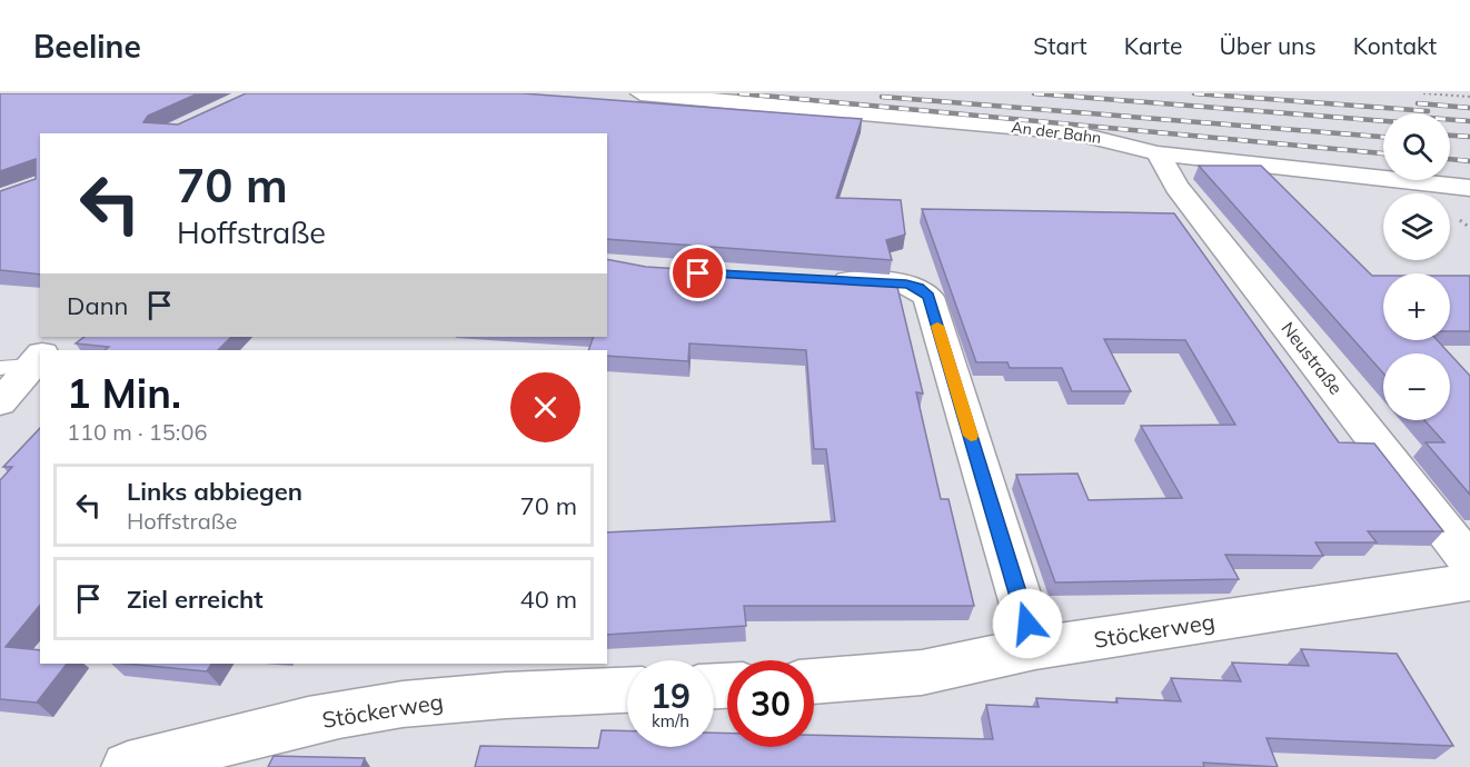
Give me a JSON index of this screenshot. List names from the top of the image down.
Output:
{
  "streets": {
    "street": ["An der Bahn", "Neustraße", "Stöckerweg"]
  },
  "crossings": [
    ["An der Bahn", "Neustraße"]
  ],
  "page": {
    "header": "Beeline",
    "nav": [
      "Start",
      "Karte",
      "Über uns",
      "Kontakt"
    ],
    "map_buttons": ["+", "−"],
    "turn": ["70 m", "Hoffstraße"],
    "then": "Dann",
    "heading": ["1 Min.", "110 m · 15:06"],
    "list": [
      {
        "name": "Links abbiegen",
        "note": "Hoffstraße",
        "value": "70 m"
      },
      {
        "name": "Ziel erreicht",
        "value": "40 m"
      }
    ],
    "speed": "19 km/h",
    "limit": "30"
  }
}
